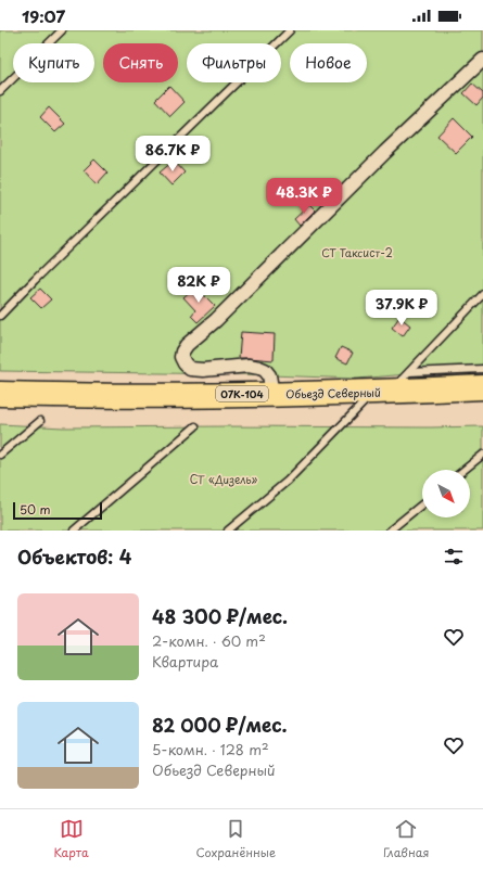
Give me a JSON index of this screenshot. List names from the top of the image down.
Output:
{
  "streets": {
    "highway": ["Обьезд Северный", "07К-104"]
  },
  "parks": ["СТ Таксист-2", "СТ «Дизель»"],
  "scale_bar": "50 m",
  "north": "bottom right",
  "page": {
    "status": "19:07",
    "chip": [
      "Купить",
      "Снять",
      "Фильтры",
      "Новое"
    ],
    "price": [
      "86.7K ₽",
      "48.3K ₽",
      "82K ₽",
      "37.9K ₽"
    ],
    "scale": "50 m",
    "heading": "Объектов: 4",
    "list": [
      {
        "name": "48 300 ₽/мес.",
        "note": "2-комн. · 60 m² · Квартира"
      },
      {
        "name": "82 000 ₽/мес.",
        "note": "5-комн. · 128 m² · Обьезд Северный"
      }
    ],
    "tabs": ["Карта", "Сохранённые", "Главная"]
  }
}
